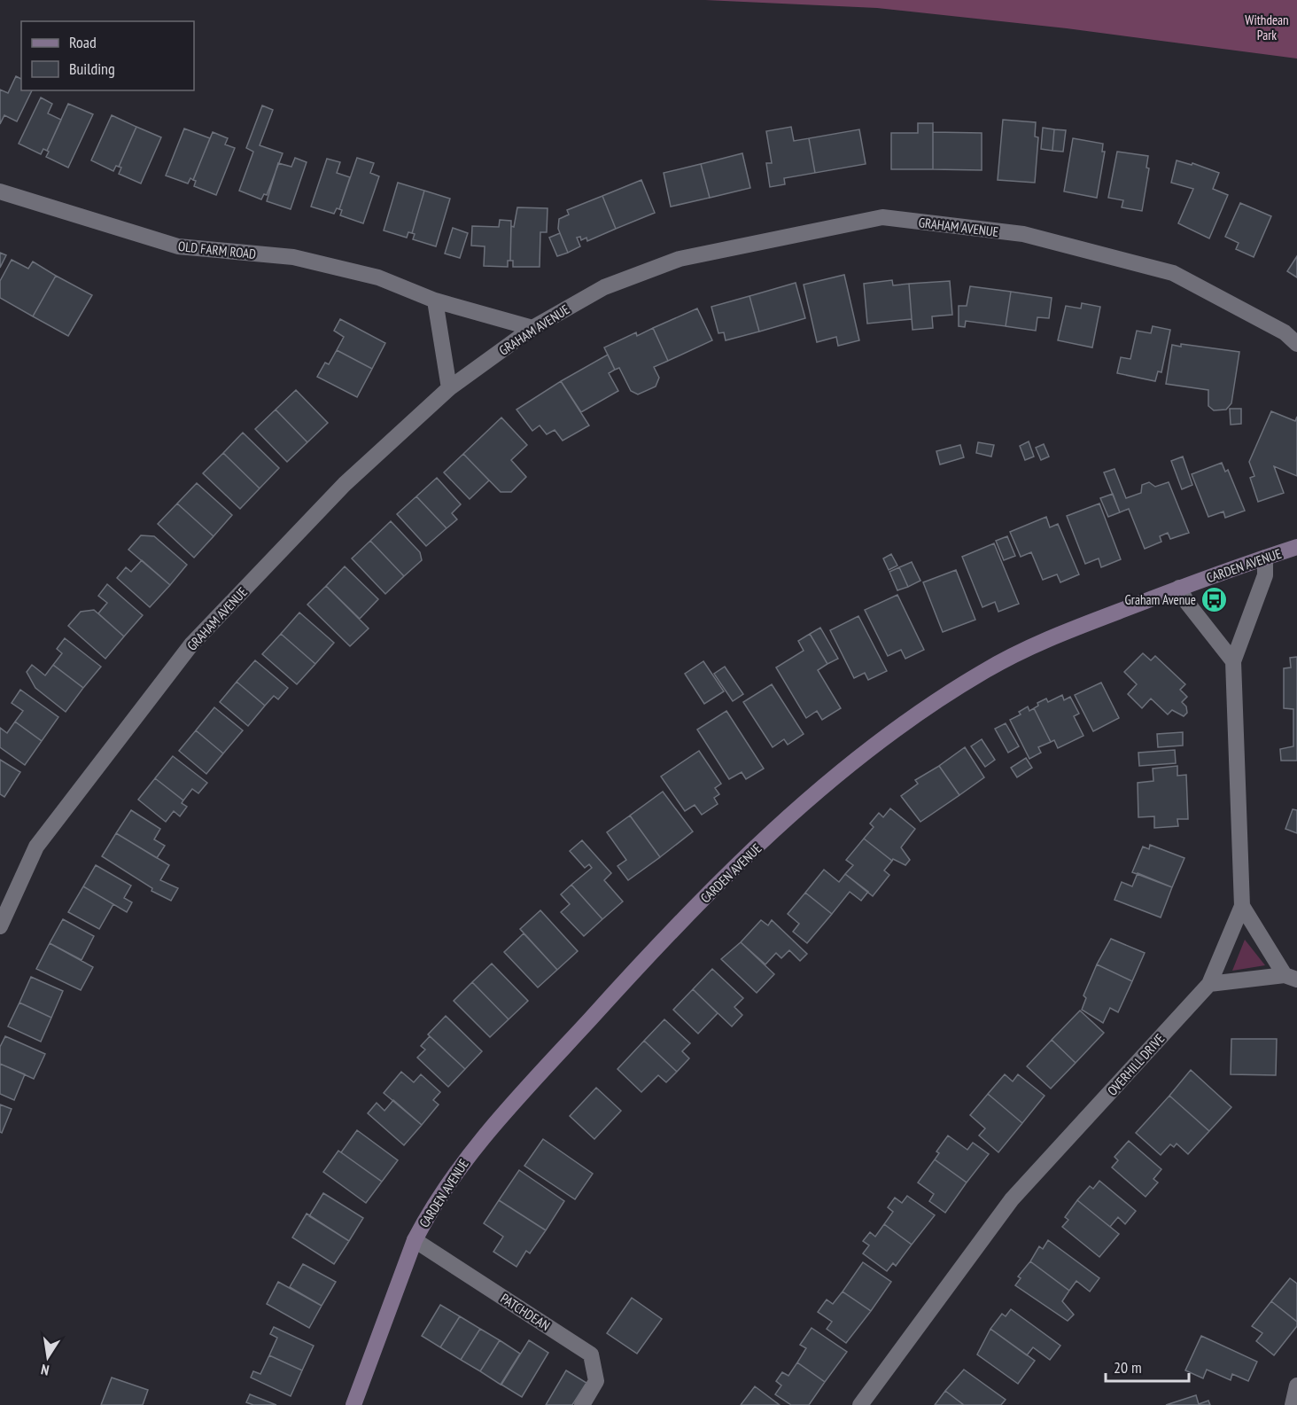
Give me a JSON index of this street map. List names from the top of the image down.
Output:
{
  "streets": {
    "street": [
      "GRAHAM AVENUE",
      "OLD FARM ROAD",
      "CARDEN AVENUE",
      "OVERHILL DRIVE",
      "PATCHDEAN"
    ]
  },
  "crossings": [
    ["GRAHAM AVENUE", "OLD FARM ROAD"],
    ["CARDEN AVENUE", "OVERHILL DRIVE"],
    ["CARDEN AVENUE", "PATCHDEAN"]
  ],
  "parks": ["Withdean Park"],
  "places": {
    "bus stop": ["Graham Avenue"]
  },
  "legend": ["Road", "Building"],
  "scale_bar": "20 m",
  "north": "bottom"
}
